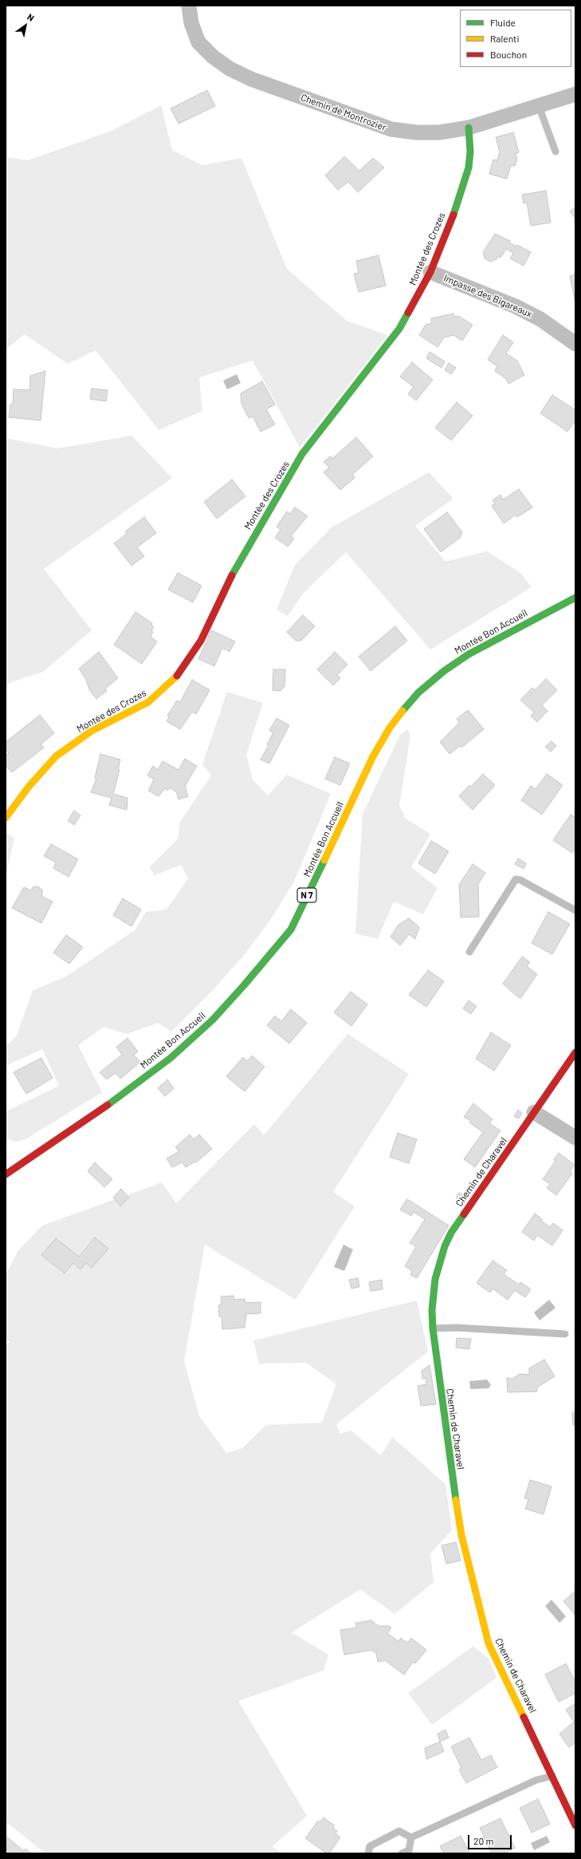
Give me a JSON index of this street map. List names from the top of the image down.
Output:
{
  "streets": {
    "street": [
      "Chemin de Montrozier",
      "Montée des Crozes",
      "Impasse des Bigareaux",
      "Montée Bon Accueil",
      "N 7",
      "Chemin de Charavel"
    ]
  },
  "crossings": [
    ["Chemin de Montrozier", "Montée des Crozes"],
    ["Montée des Crozes", "Impasse des Bigareaux"]
  ],
  "legend": ["Fluide", "Ralenti", "Bouchon"],
  "scale_bar": "20 m",
  "north": "top right"
}
